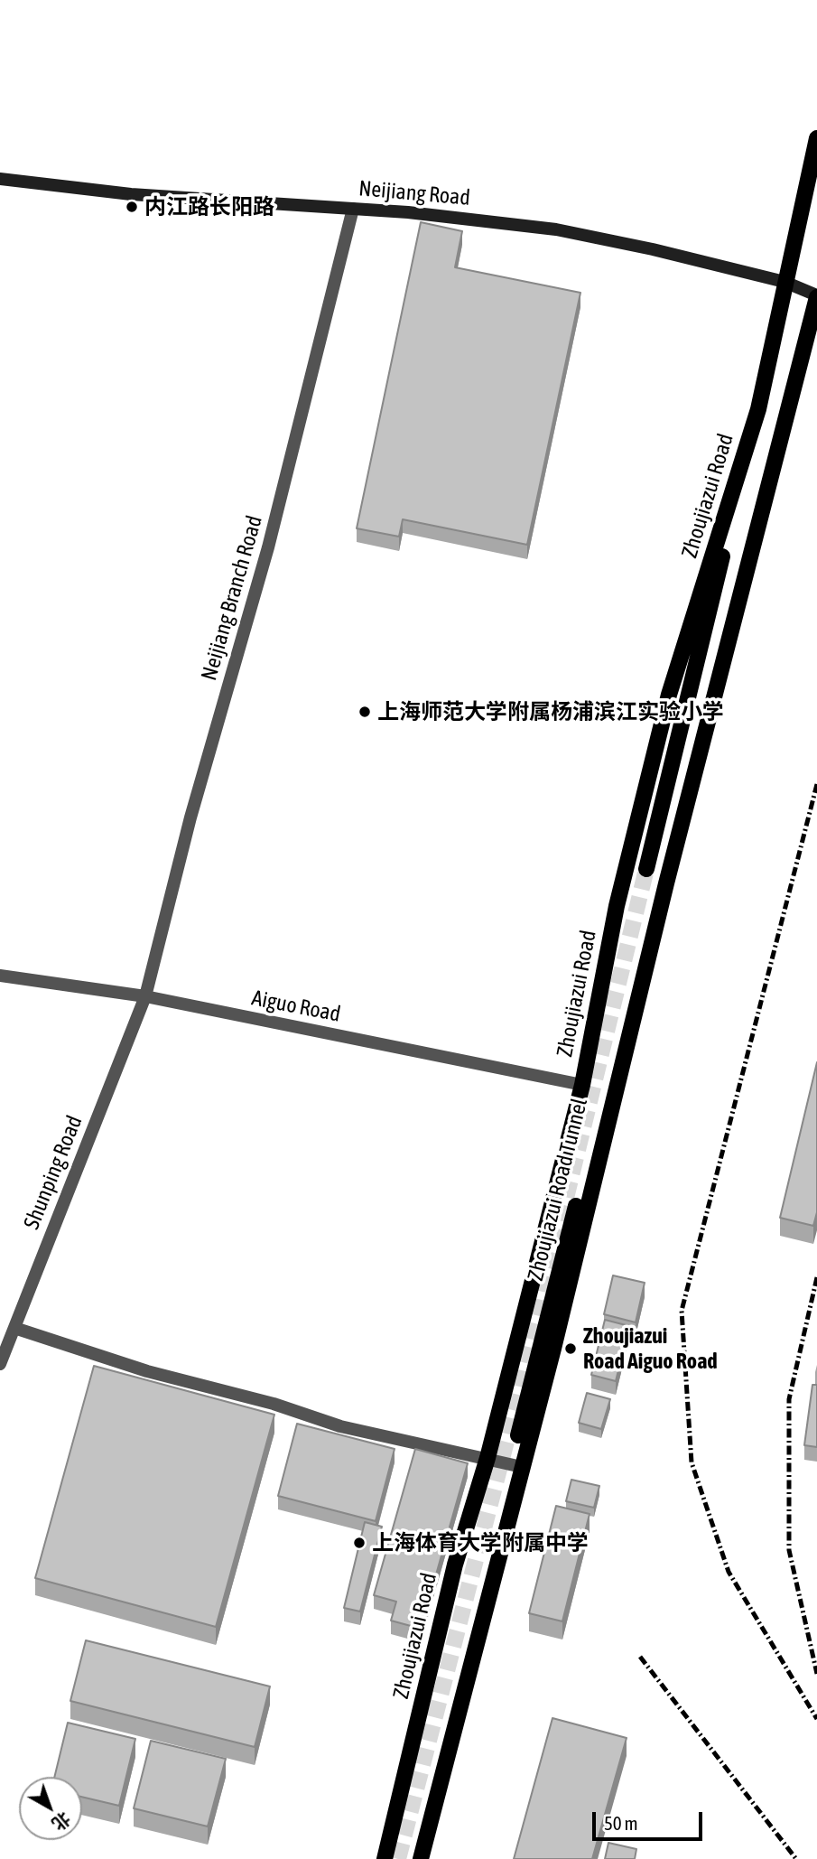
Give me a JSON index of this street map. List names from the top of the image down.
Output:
{
  "streets": {
    "main road": ["Zhoujiazui Road", "Zhoujiazui Road Tunnel"],
    "street": [
      "Neijiang Road",
      "Neijiang Branch Road",
      "Aiguo Road",
      "Shunping Road"
    ]
  },
  "crossings": [
    ["Neijiang Road", "Zhoujiazui Road"],
    ["Neijiang Road", "Neijiang Branch Road"],
    ["Zhoujiazui Road", "Aiguo Road"],
    ["Neijiang Branch Road", "Aiguo Road"],
    ["Neijiang Branch Road", "Shunping Road"],
    ["Aiguo Road", "Shunping Road"]
  ],
  "places": [
    "内江路长阳路",
    "上海师范大学附属杨浦滨江实验小学",
    "Zhoujiazui Road Aiguo Road",
    "上海体育大学附属中学"
  ],
  "scale_bar": "50 m",
  "north": "bottom right"
}
